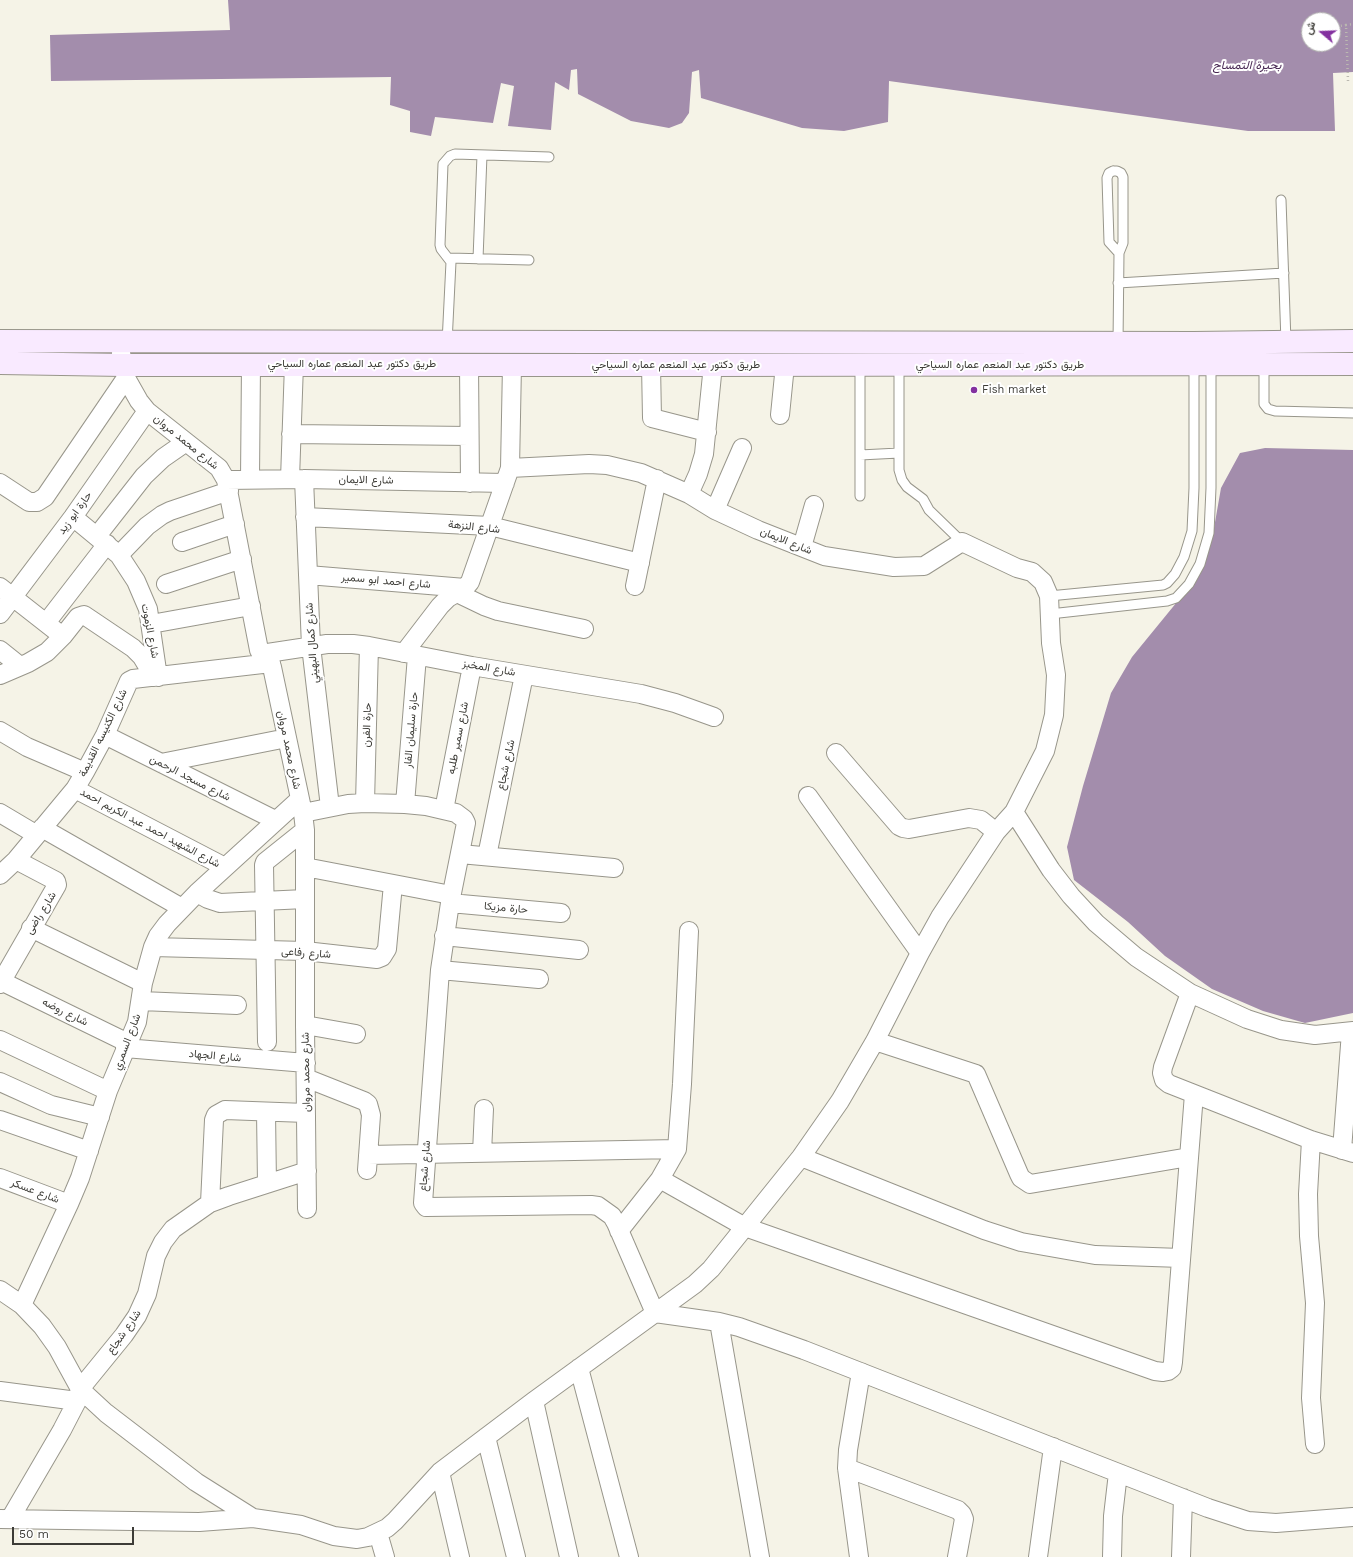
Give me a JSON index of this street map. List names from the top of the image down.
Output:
{
  "streets": {
    "main road": ["طريق دكتور عبد المنعم عماره السياحي"],
    "street": [
      "شارع محمد مروان",
      "شارع الايمان",
      "حارة ابو زيد",
      "شارع النزهة",
      "شارع احمد ابو سمير",
      "شارع الزموت",
      "شارع كمال البهيني",
      "شارع المخبز",
      "حارة الفرن",
      "حارة سليمان الفار",
      "شارع الكنيسه القديمة",
      "شارع سمير طلبه",
      "شارع شجاع",
      "شارع مسجد الرحمن",
      "شارع الشهيد احمد عبد الكريم احمد",
      "حارة مزيكا",
      "شارع راضى",
      "شارع رفاعى",
      "شارع روضه",
      "شارع السمري",
      "شارع الجهاد",
      "شارع عسكر"
    ]
  },
  "crossings": [
    ["طريق دكتور عبد المنعم عماره السياحي", "شارع محمد مروان"],
    ["طريق دكتور عبد المنعم عماره السياحي", "شارع كمال البهيني"],
    ["شارع محمد مروان", "شارع الايمان"],
    ["شارع محمد مروان", "حارة ابو زيد"],
    ["شارع محمد مروان", "شارع المخبز"],
    ["شارع محمد مروان", "شارع الكنيسه القديمة"],
    ["شارع محمد مروان", "شارع شجاع"],
    ["شارع محمد مروان", "حارة مزيكا"],
    ["شارع محمد مروان", "شارع رفاعى"],
    ["شارع محمد مروان", "شارع السمري"],
    ["شارع محمد مروان", "شارع الجهاد"],
    ["شارع الايمان", "شارع الزموت"],
    ["شارع الايمان", "شارع كمال البهيني"],
    ["حارة ابو زيد", "شارع الزموت"],
    ["شارع النزهة", "شارع كمال البهيني"],
    ["شارع احمد ابو سمير", "شارع كمال البهيني"],
    ["شارع الزموت", "شارع الكنيسه القديمة"],
    ["شارع كمال البهيني", "شارع المخبز"],
    ["شارع كمال البهيني", "شارع شجاع"],
    ["شارع المخبز", "حارة الفرن"],
    ["شارع المخبز", "حارة سليمان الفار"],
    ["شارع المخبز", "شارع الكنيسه القديمة"],
    ["شارع المخبز", "شارع سمير طلبه"],
    ["شارع المخبز", "شارع شجاع"],
    ["حارة الفرن", "شارع شجاع"],
    ["حارة سليمان الفار", "شارع شجاع"],
    ["شارع الكنيسه القديمة", "شارع مسجد الرحمن"],
    ["شارع الكنيسه القديمة", "شارع الشهيد احمد عبد الكريم احمد"],
    ["شارع الكنيسه القديمة", "شارع راضى"],
    ["شارع سمير طلبه", "شارع شجاع"],
    ["شارع شجاع", "حارة مزيكا"],
    ["شارع شجاع", "شارع السمري"],
    ["شارع شجاع", "شارع الجهاد"],
    ["شارع مسجد الرحمن", "شارع السمري"],
    ["شارع الشهيد احمد عبد الكريم احمد", "شارع السمري"],
    ["حارة مزيكا", "شارع رفاعى"],
    ["شارع راضى", "شارع روضه"],
    ["شارع رفاعى", "شارع السمري"],
    ["شارع روضه", "شارع السمري"],
    ["شارع روضه", "شارع الجهاد"],
    ["شارع السمري", "شارع الجهاد"],
    ["شارع السمري", "شارع عسكر"]
  ],
  "water": ["بحيرة التمساح"],
  "places": ["Fish market"],
  "scale_bar": "50 m",
  "north": "left"
}
